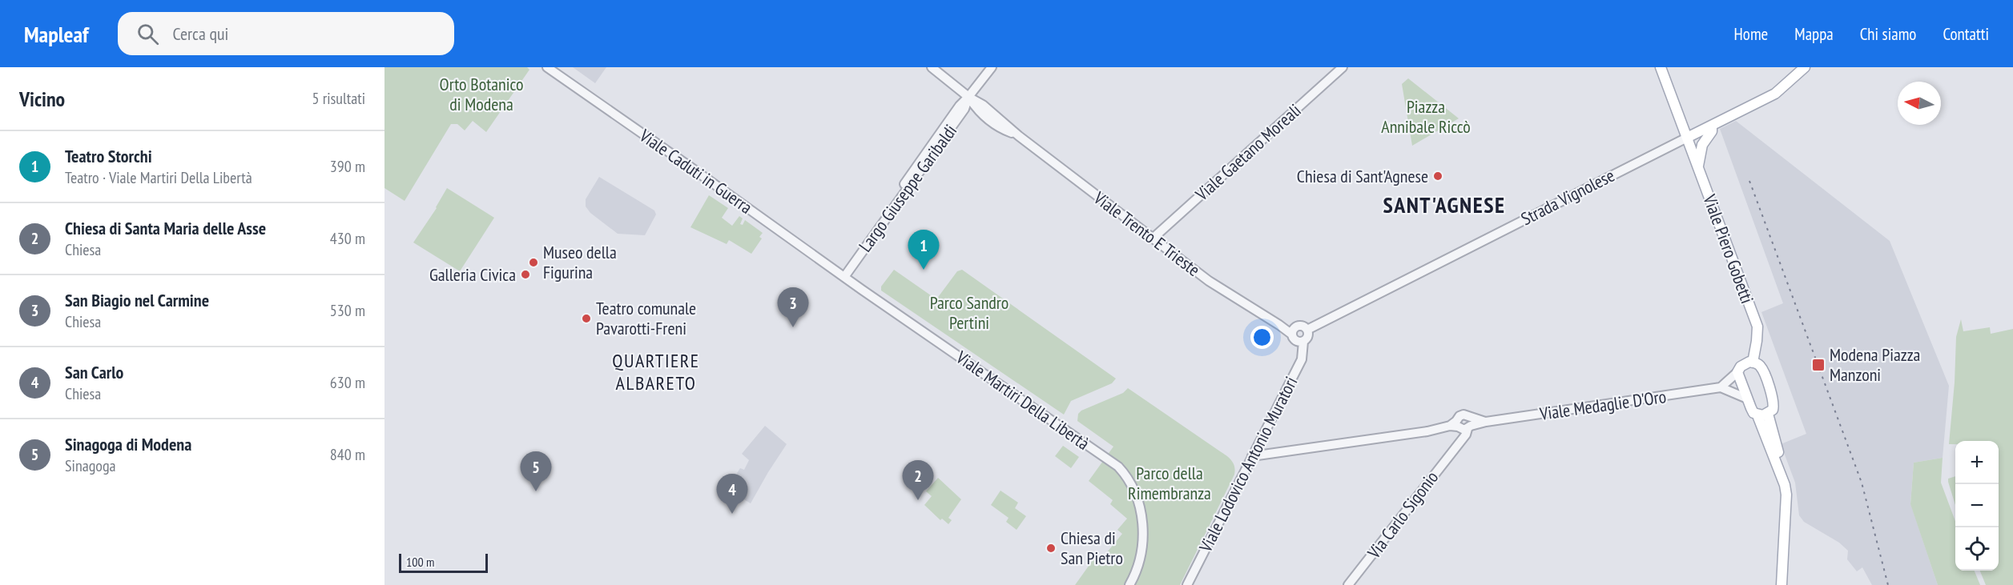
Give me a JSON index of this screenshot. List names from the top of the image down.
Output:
{
  "streets": {
    "main road": ["Strada Vignolese", "Viale Piero Gobetti"],
    "street": [
      "Viale Gaetano Moreali",
      "Viale Caduti in Guerra",
      "Largo Giuseppe Garibaldi",
      "Viale Trento E Trieste",
      "Viale Martiri Della Libertà",
      "Viale Medaglie D'Oro",
      "Viale Lodovico Antonio Muratori",
      "Via Carlo Sigonio"
    ]
  },
  "crossings": [
    ["Viale Gaetano Moreali", "Viale Trento E Trieste"],
    ["Viale Caduti in Guerra", "Largo Giuseppe Garibaldi"],
    ["Viale Caduti in Guerra", "Viale Martiri Della Libertà"],
    ["Largo Giuseppe Garibaldi", "Viale Trento E Trieste"],
    ["Largo Giuseppe Garibaldi", "Viale Martiri Della Libertà"],
    ["Strada Vignolese", "Viale Trento E Trieste"],
    ["Strada Vignolese", "Viale Piero Gobetti"],
    ["Strada Vignolese", "Viale Lodovico Antonio Muratori"],
    ["Viale Trento E Trieste", "Viale Lodovico Antonio Muratori"],
    ["Viale Medaglie D'Oro", "Viale Lodovico Antonio Muratori"],
    ["Viale Medaglie D'Oro", "Via Carlo Sigonio"]
  ],
  "districts": ["SANT'AGNESE", "QUARTIERE ALBARETO"],
  "parks": [
    "Orto Botanico di Modena",
    "Piazza Annibale Riccò",
    "Parco Sandro Pertini",
    "Parco della Rimembranza"
  ],
  "places": {
    "other": [
      "Chiesa di Sant'Agnese",
      "Museo della Figurina",
      "Galleria Civica",
      "Teatro comunale Pavarotti-Freni",
      "Chiesa di San Pietro"
    ],
    "transit": ["Modena Piazza Manzoni"]
  },
  "scale_bar": "100 m",
  "north": "left",
  "page": {
    "header": "Mapleaf",
    "search": "Cerca qui",
    "nav": [
      "Home",
      "Mappa",
      "Chi siamo",
      "Contatti"
    ],
    "heading": ["Vicino", "5 risultati"],
    "list": [
      {
        "mark": "1",
        "name": "Teatro Storchi",
        "note": "Teatro · Viale Martiri Della Libertà",
        "value": "390 m"
      },
      {
        "mark": "2",
        "name": "Chiesa di Santa Maria delle Asse",
        "note": "Chiesa",
        "value": "430 m"
      },
      {
        "mark": "3",
        "name": "San Biagio nel Carmine",
        "note": "Chiesa",
        "value": "530 m"
      },
      {
        "mark": "4",
        "name": "San Carlo",
        "note": "Chiesa",
        "value": "630 m"
      },
      {
        "mark": "5",
        "name": "Sinagoga di Modena",
        "note": "Sinagoga",
        "value": "840 m"
      }
    ],
    "pins": [
      "1",
      "3",
      "5",
      "2",
      "4"
    ],
    "map_buttons": ["+", "−"],
    "scale": "100 m"
  }
}
